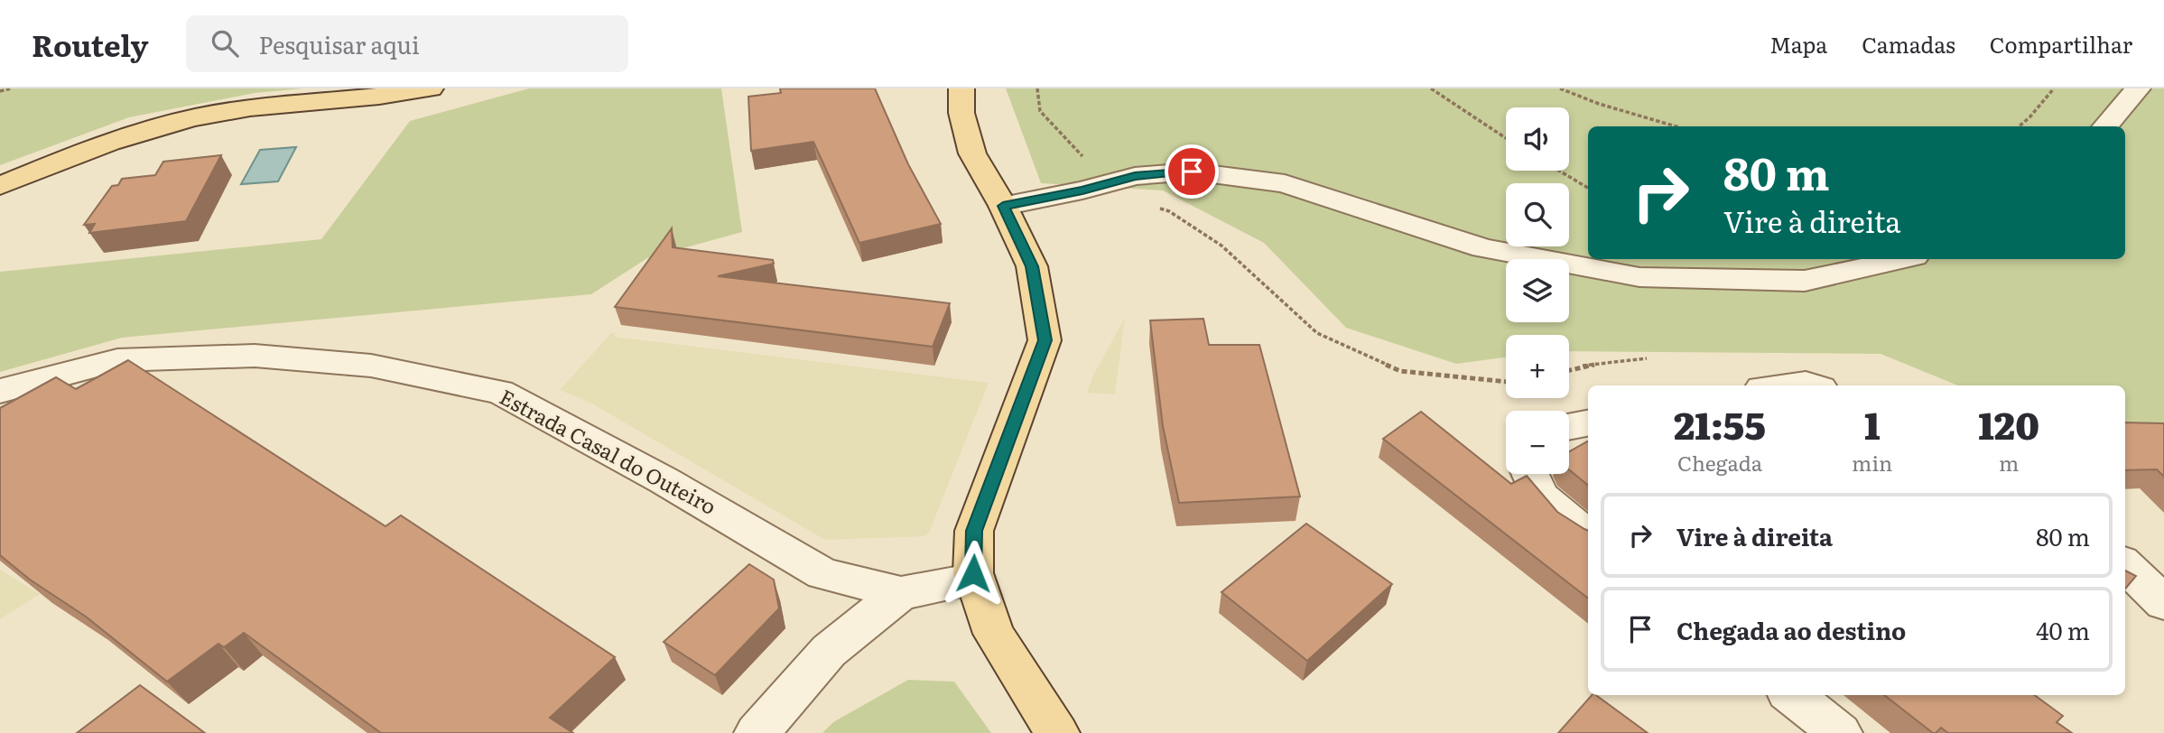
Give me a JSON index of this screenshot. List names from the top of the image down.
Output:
{
  "streets": {
    "street": ["Estrada Casal do Outeiro"]
  },
  "page": {
    "header": "Routely",
    "search": "Pesquisar aqui",
    "nav": ["Mapa", "Camadas", "Compartilhar"],
    "map_buttons": ["+", "−"],
    "turn": ["80 m", "Vire à direita"],
    "eta": [
      "21:55",
      "Chegada",
      "1",
      "min",
      "120",
      "m"
    ],
    "list": [
      {
        "name": "Vire à direita",
        "value": "80 m"
      },
      {
        "name": "Chegada ao destino",
        "value": "40 m"
      }
    ]
  }
}
